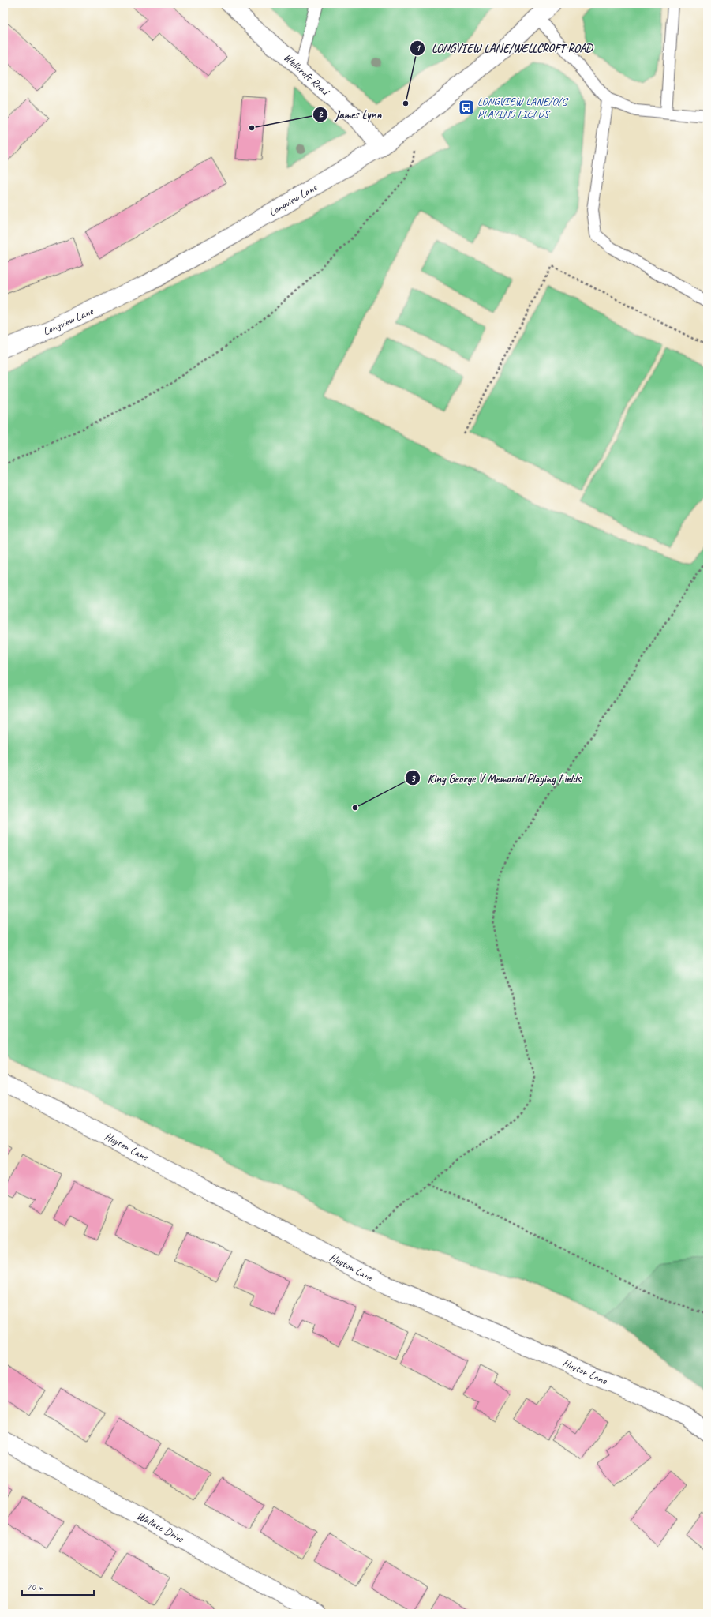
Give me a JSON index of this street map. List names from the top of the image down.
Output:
{
  "streets": {
    "street": [
      "Wellcroft Road",
      "Longview Lane",
      "Huyton Lane",
      "Wallace Drive"
    ]
  },
  "crossings": [
    ["Wellcroft Road", "Longview Lane"]
  ],
  "places": {
    "other": ["LONGVIEW LANE/WELLCROFT ROAD", "James Lynn", "King George V Memorial Playing Fields"],
    "bus stop": ["LONGVIEW LANE/O/S PLAYING FIELDS"]
  },
  "scale_bar": "20 m"
}
